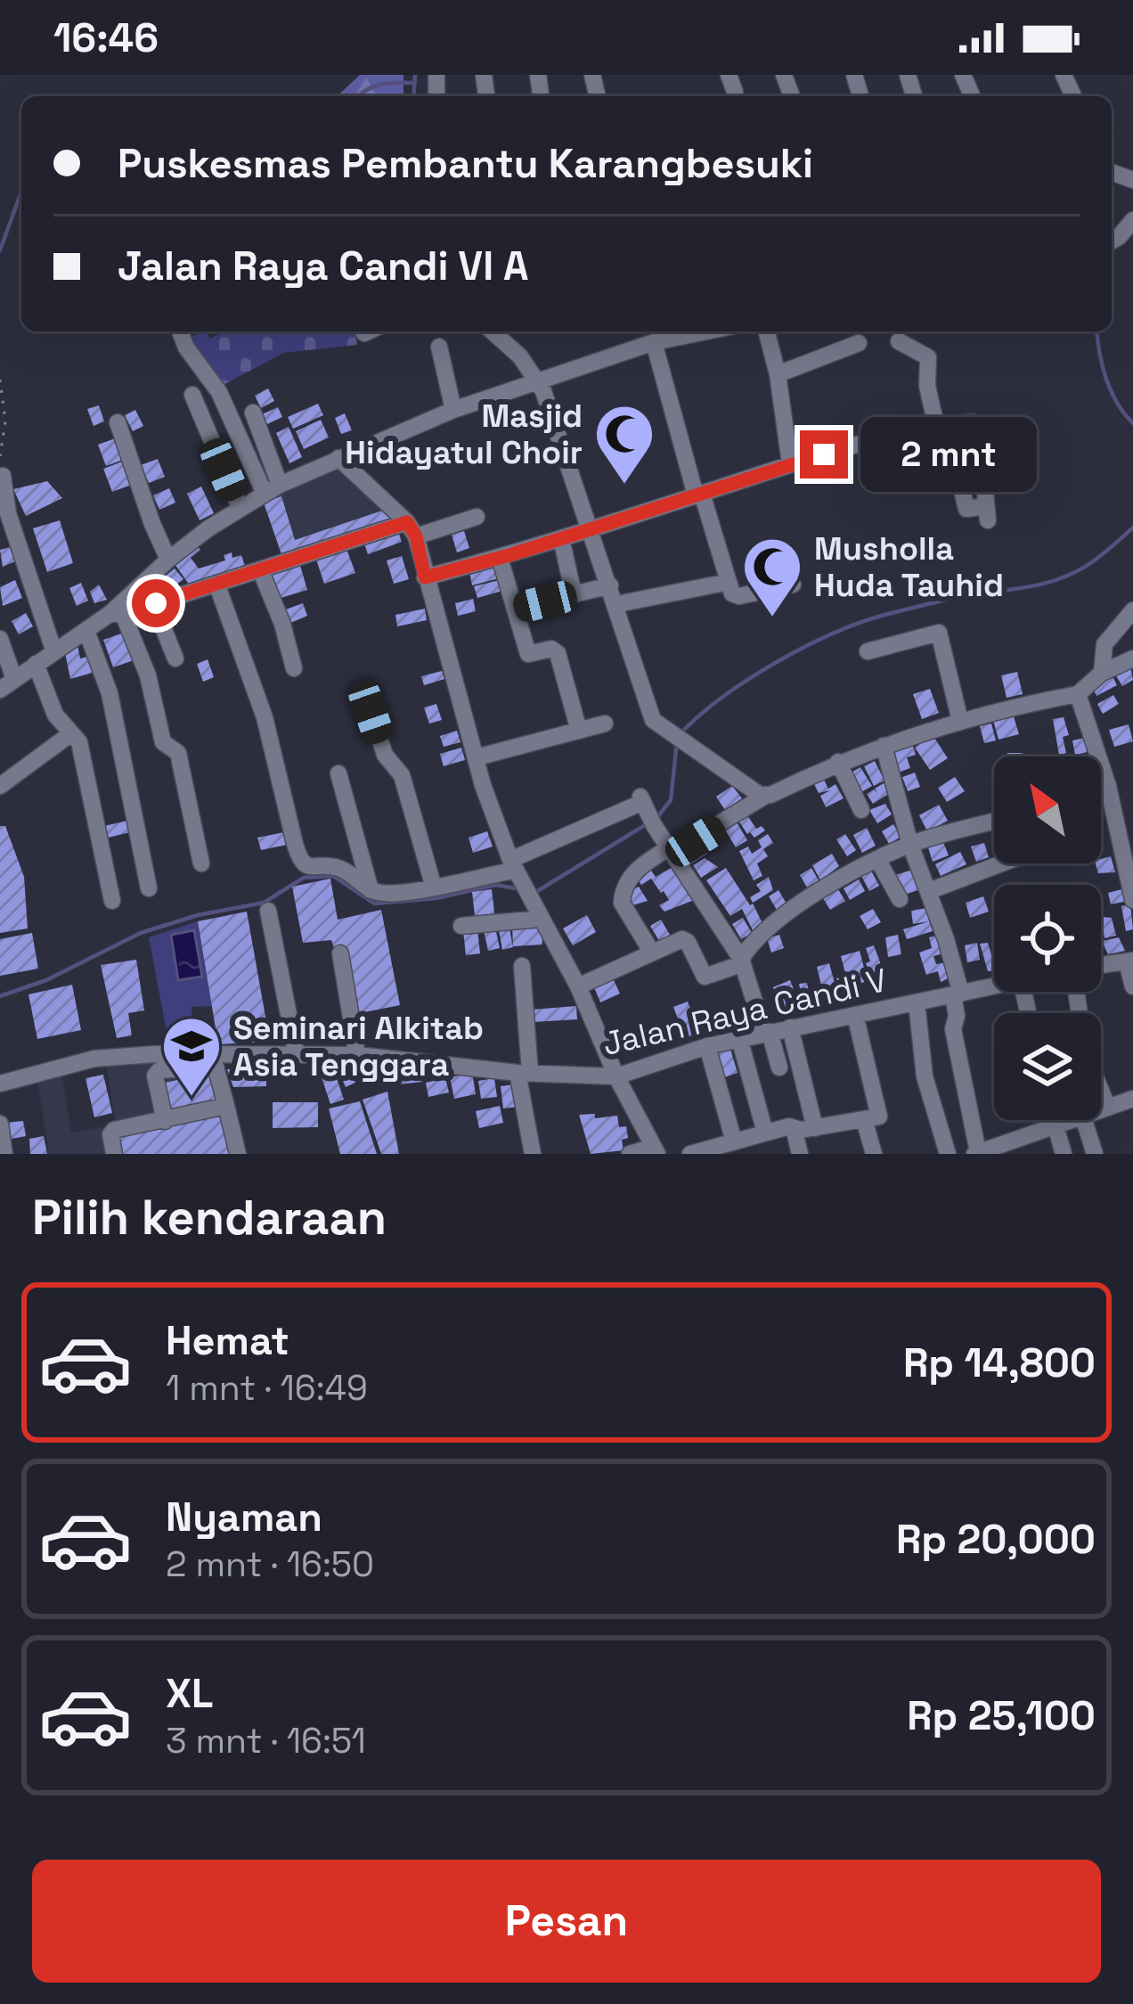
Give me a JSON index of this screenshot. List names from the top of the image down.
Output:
{
  "streets": {
    "street": ["Jalan Raya Candi V"]
  },
  "places": {
    "mosque": ["Masjid Hidayatul Choir", "Musholla Huda Tauhid"],
    "school or university": ["Seminari Alkitab Asia Tenggara"]
  },
  "north": "top left",
  "page": {
    "status": "16:46",
    "banner": ["Puskesmas Pembantu Karangbesuki", "Jalan Raya Candi VI A"],
    "bubble": "2 mnt",
    "heading": "Pilih kendaraan",
    "list": [
      {
        "name": "Hemat",
        "note": "1 mnt · 16:49",
        "value": "Rp 14,800"
      },
      {
        "name": "Nyaman",
        "note": "2 mnt · 16:50",
        "value": "Rp 20,000"
      },
      {
        "name": "XL",
        "note": "3 mnt · 16:51",
        "value": "Rp 25,100"
      }
    ],
    "buttons": "Pesan"
  }
}
